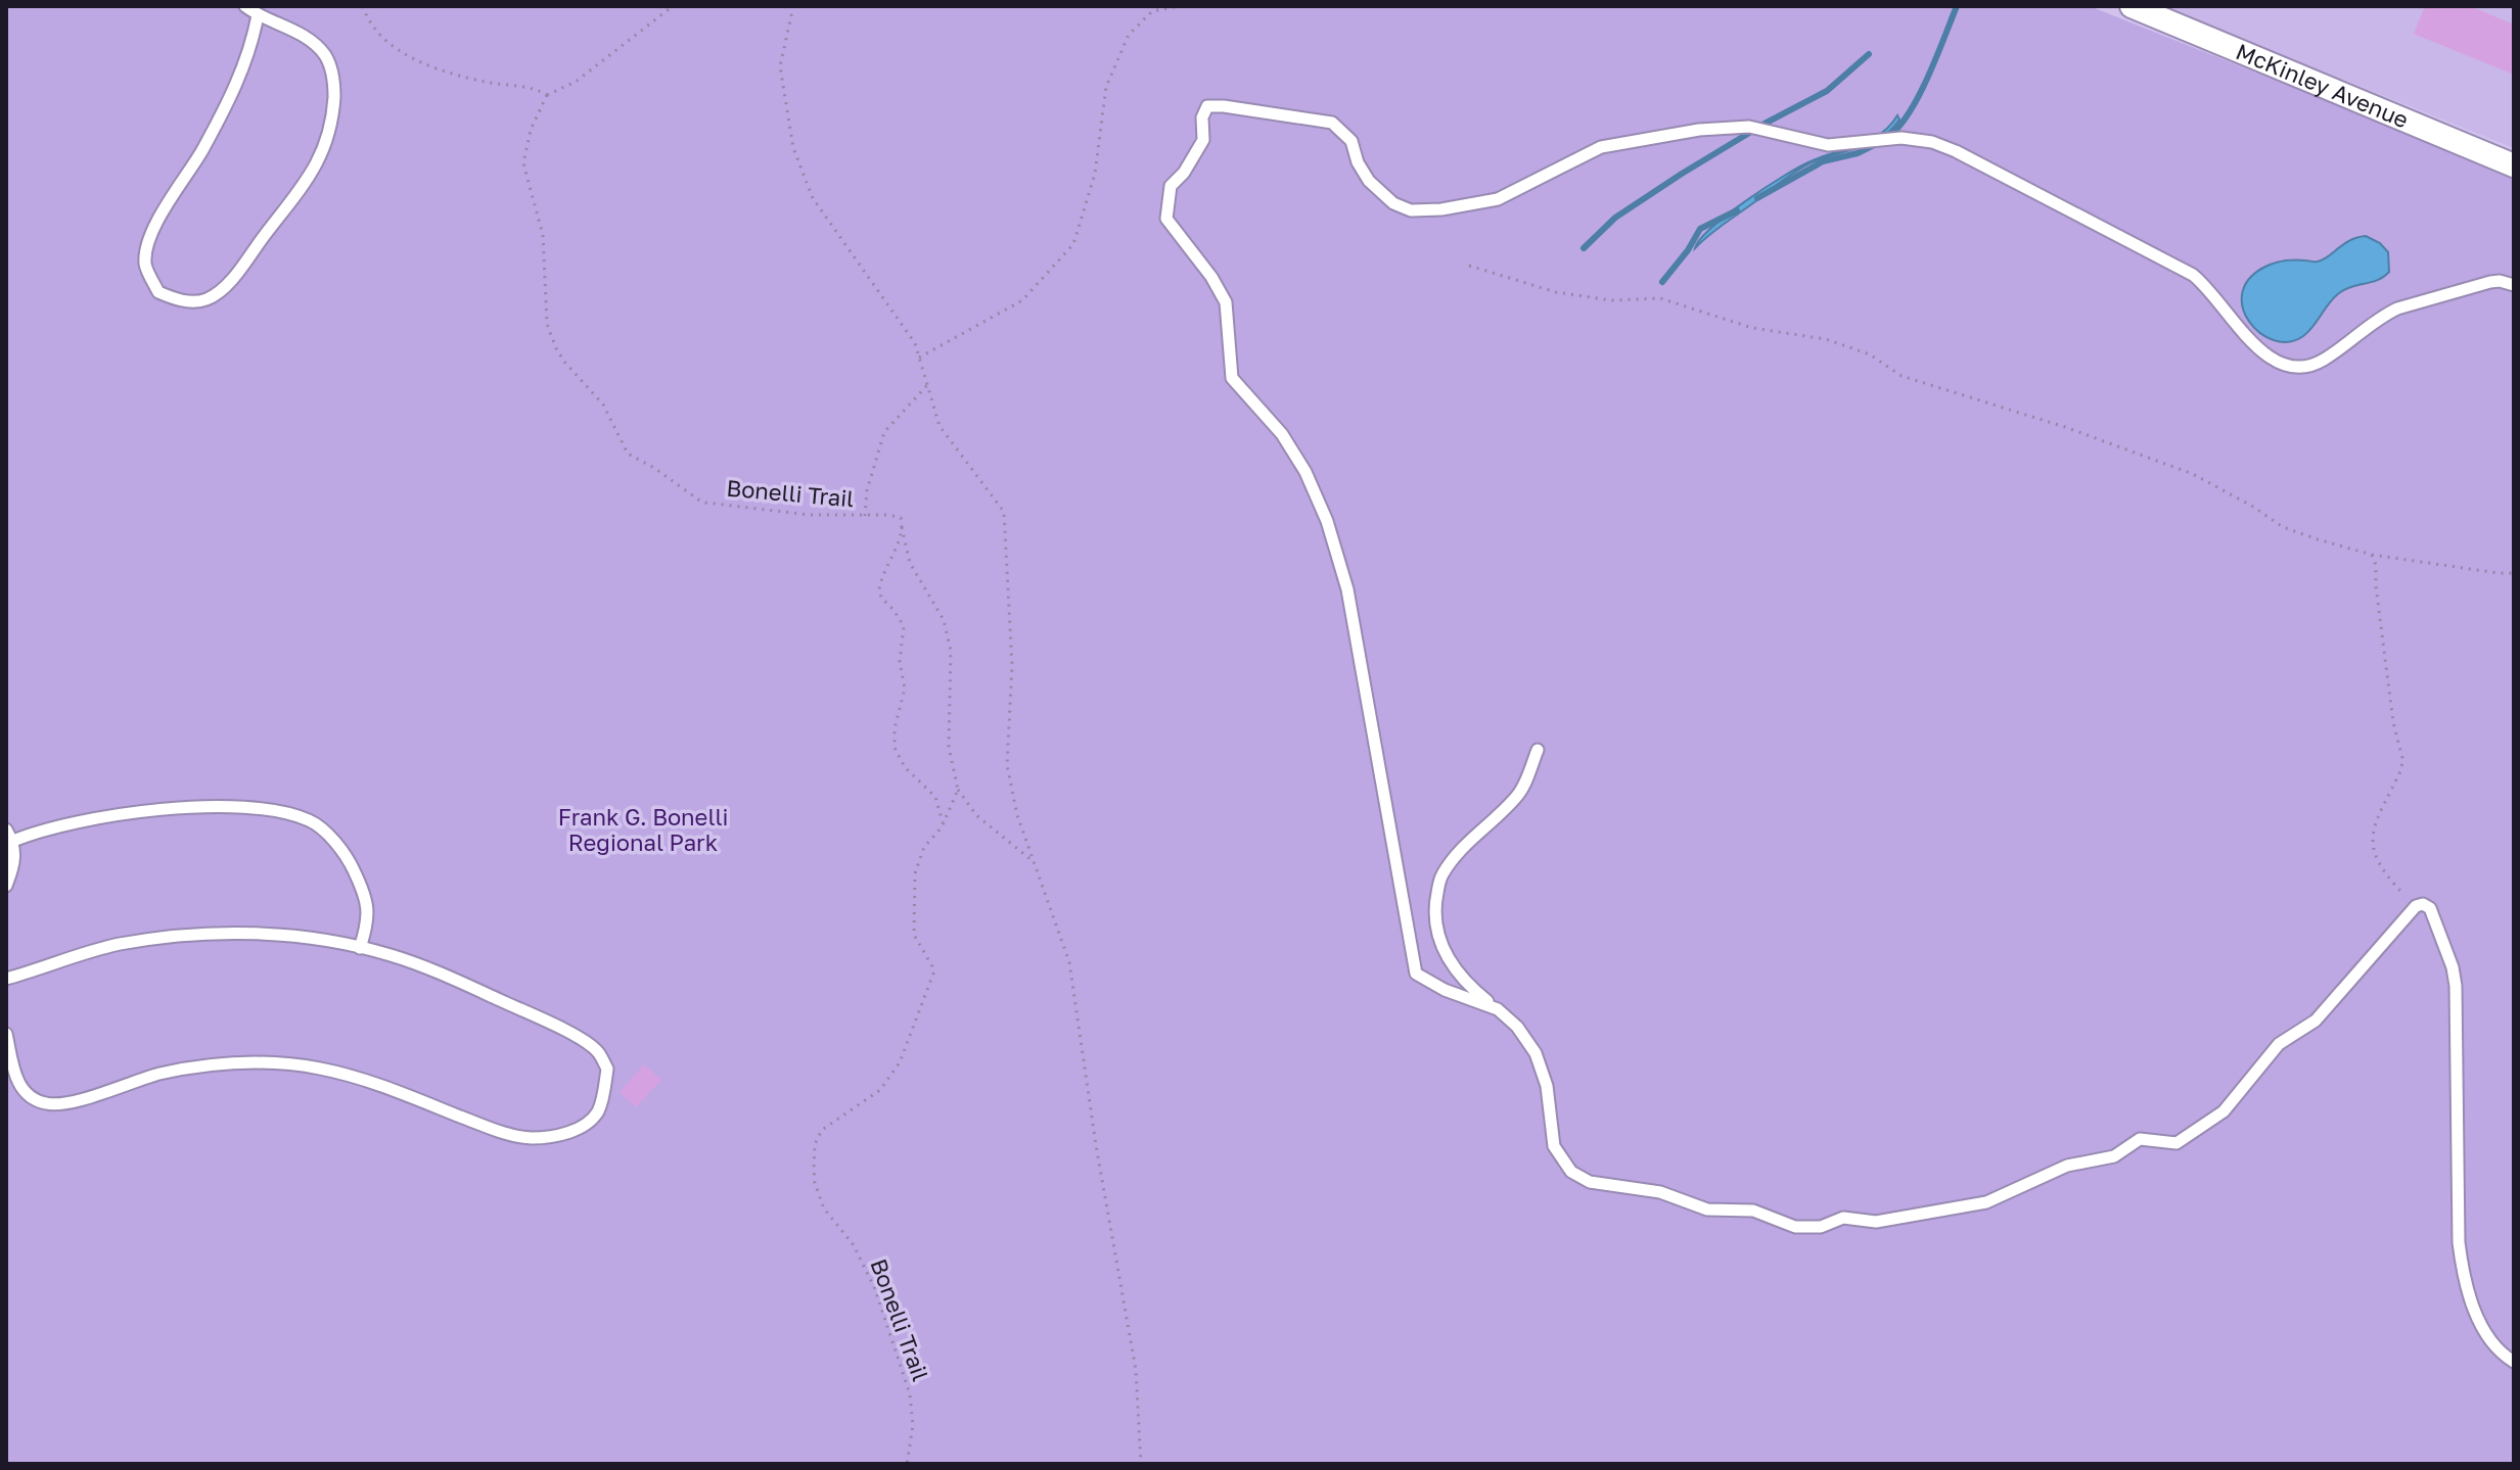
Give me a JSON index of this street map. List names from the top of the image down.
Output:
{
  "streets": {
    "street": ["McKinley Avenue"],
    "path": ["Bonelli Trail"]
  },
  "parks": ["Frank G. Bonelli Regional Park"]
}
